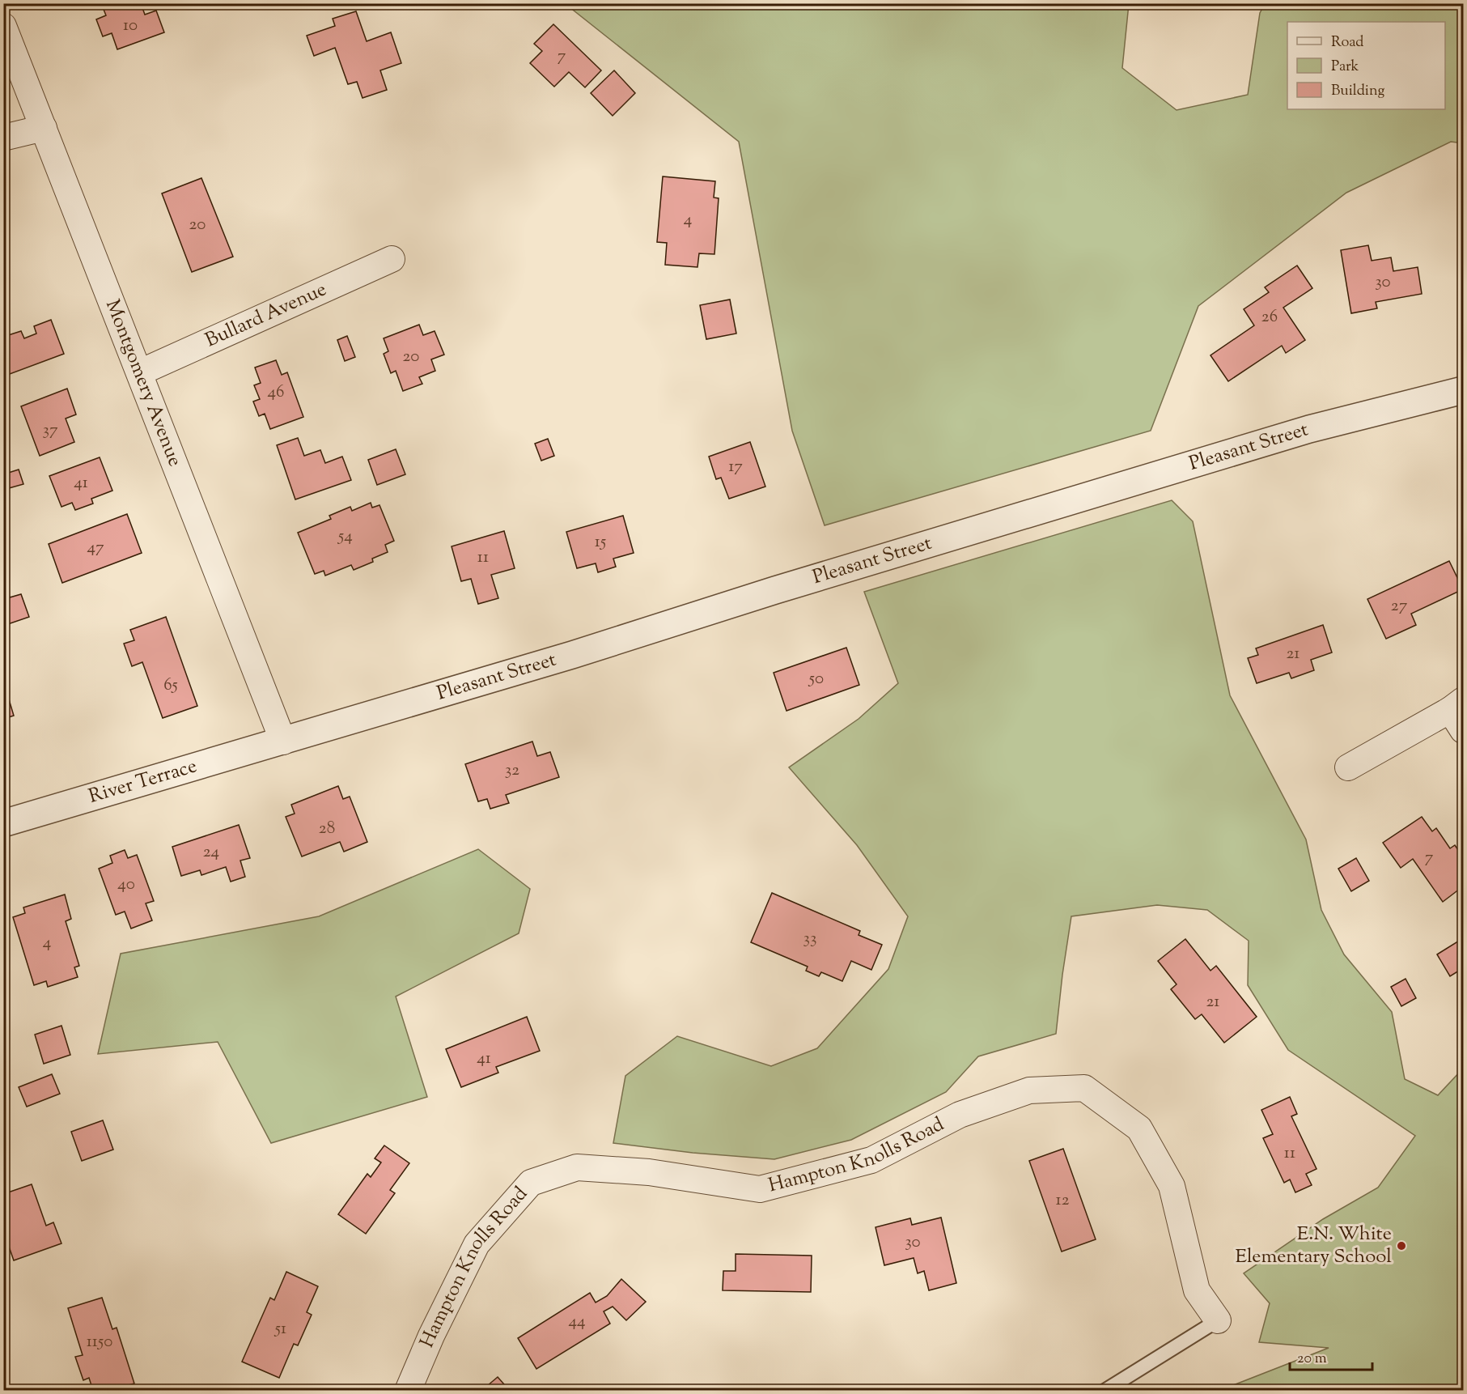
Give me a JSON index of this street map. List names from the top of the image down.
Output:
{
  "streets": {
    "street": [
      "Bullard Avenue",
      "Montgomery Avenue",
      "Pleasant Street",
      "River Terrace",
      "Hampton Knolls Road"
    ]
  },
  "crossings": [
    ["Bullard Avenue", "Montgomery Avenue"],
    ["Montgomery Avenue", "Pleasant Street"],
    ["Montgomery Avenue", "River Terrace"],
    ["Pleasant Street", "River Terrace"]
  ],
  "places": ["E.N. White Elementary School"],
  "house_numbers": [
    "10",
    "7",
    "4",
    "20",
    "30",
    "26",
    "20",
    "46",
    "37",
    "17",
    "41",
    "54",
    "15",
    "47",
    "11",
    "27",
    "21",
    "50",
    "65",
    "32",
    "28",
    "24",
    "7",
    "40",
    "33",
    "4",
    "21",
    "41",
    "11",
    "12",
    "30",
    "44",
    "51",
    "1150"
  ],
  "legend": ["Road", "Park", "Building"],
  "scale_bar": "20 m"
}
